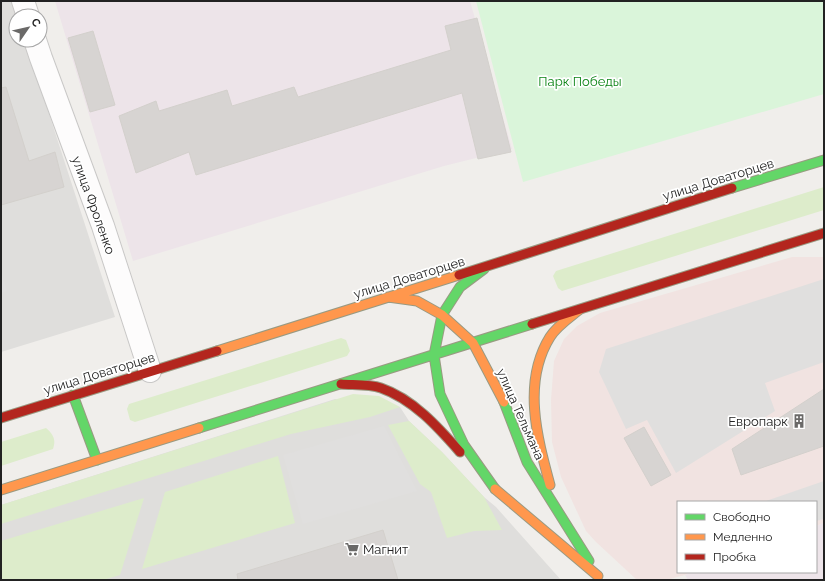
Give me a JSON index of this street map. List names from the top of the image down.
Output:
{
  "streets": {
    "main road": ["улица Доваторцев", "улица Тельмана"],
    "street": ["улица Фроленко"]
  },
  "crossings": [
    ["улица Доваторцев", "улица Фроленко"],
    ["улица Доваторцев", "улица Тельмана"]
  ],
  "parks": ["Парк Победы"],
  "places": {
    "building": ["Европарк"],
    "supermarket": ["Магнит"]
  },
  "legend": ["Свободно", "Медленно", "Пробка"],
  "north": "top right"
}
